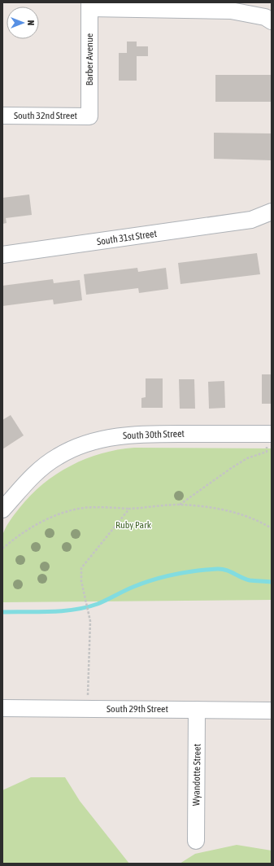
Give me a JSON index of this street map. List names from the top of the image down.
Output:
{
  "streets": {
    "street": [
      "Barber Avenue",
      "South 32nd Street",
      "South 31st Street",
      "South 30th Street",
      "South 29th Street",
      "Wyandotte Street"
    ]
  },
  "crossings": [
    ["Barber Avenue", "South 32nd Street"],
    ["South 29th Street", "Wyandotte Street"]
  ],
  "parks": ["Ruby Park"],
  "north": "right"
}
